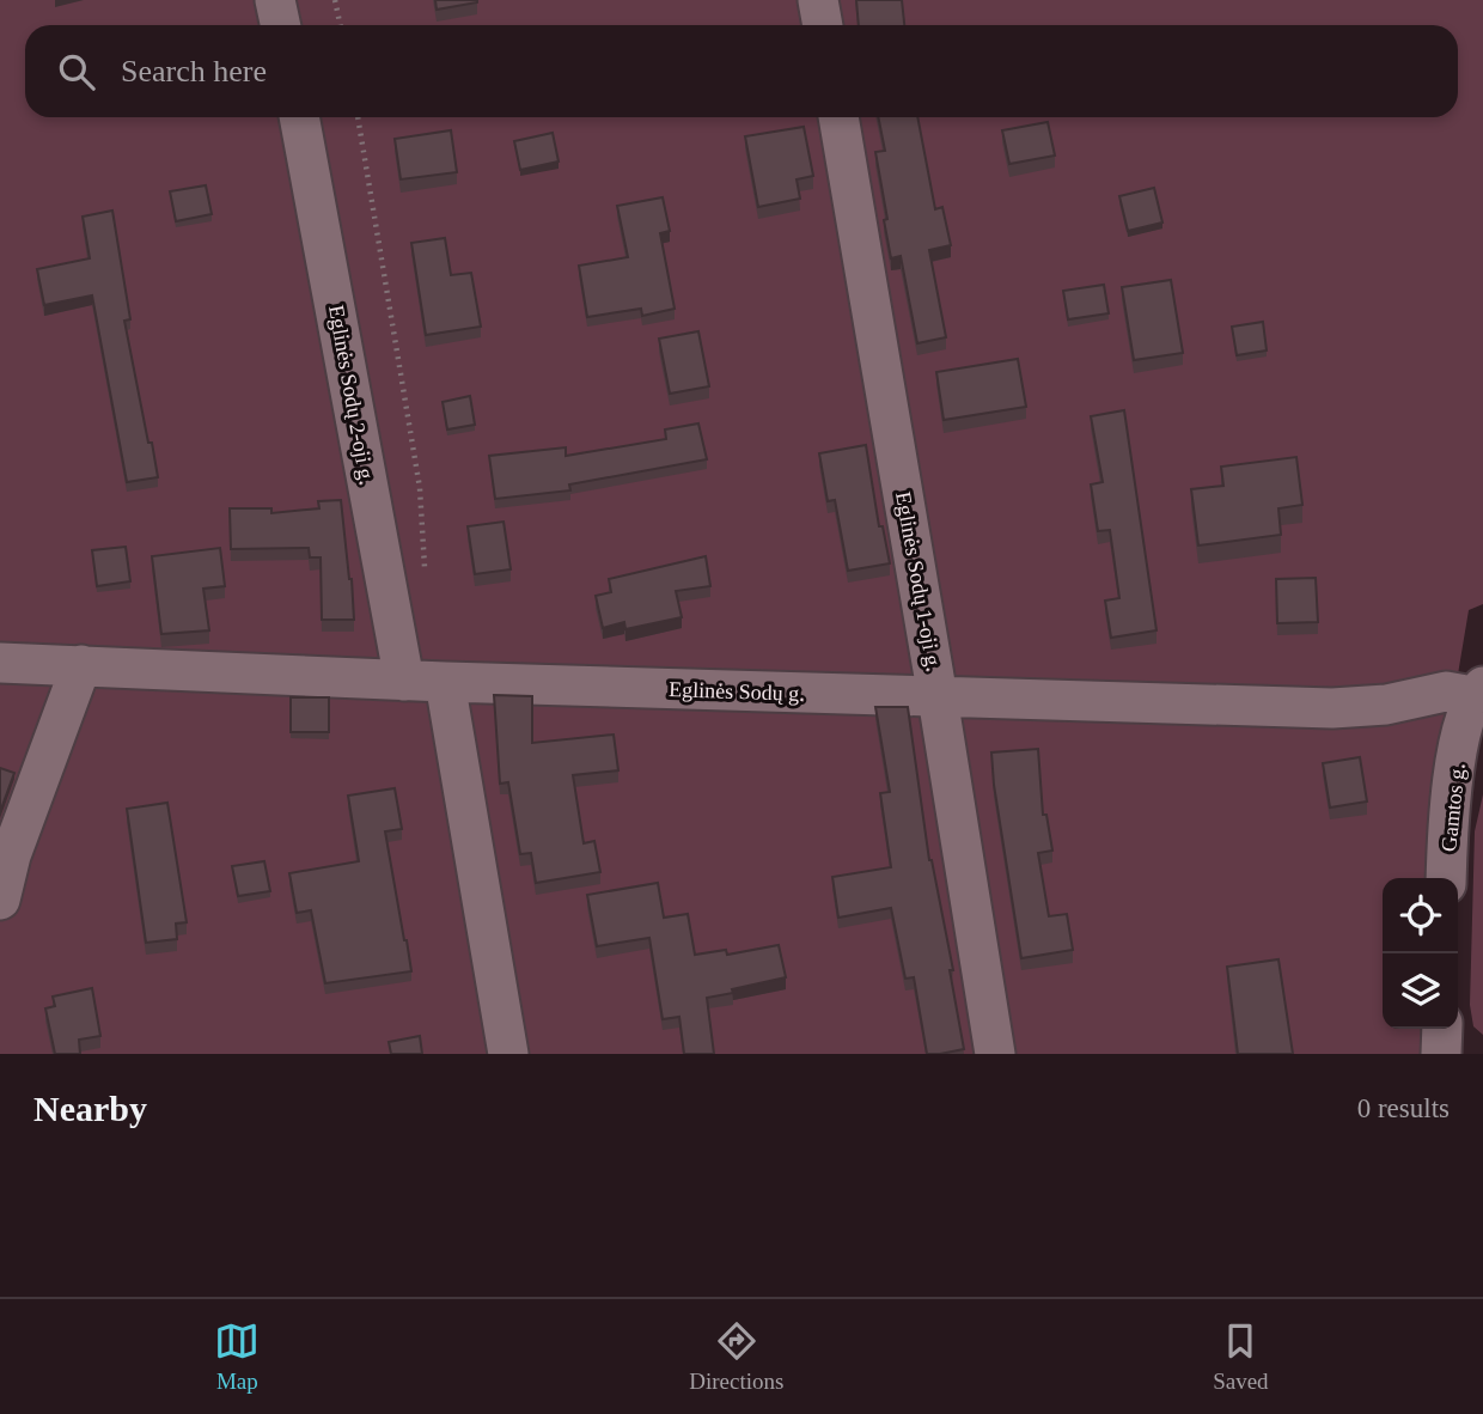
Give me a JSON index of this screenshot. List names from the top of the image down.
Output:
{
  "streets": {
    "street": [
      "Eglinės Sodų 2-oji g.",
      "Eglinės Sodų 1-oji g.",
      "Eglinės Sodų g.",
      "Gamtos g."
    ]
  },
  "crossings": [
    ["Eglinės Sodų 2-oji g.", "Eglinės Sodų g."],
    ["Eglinės Sodų 1-oji g.", "Eglinės Sodų g."],
    ["Eglinės Sodų g.", "Gamtos g."]
  ],
  "page": {
    "search": "Search here",
    "heading": ["Nearby", "0 results"],
    "nav": ["Map", "Directions", "Saved"]
  }
}
